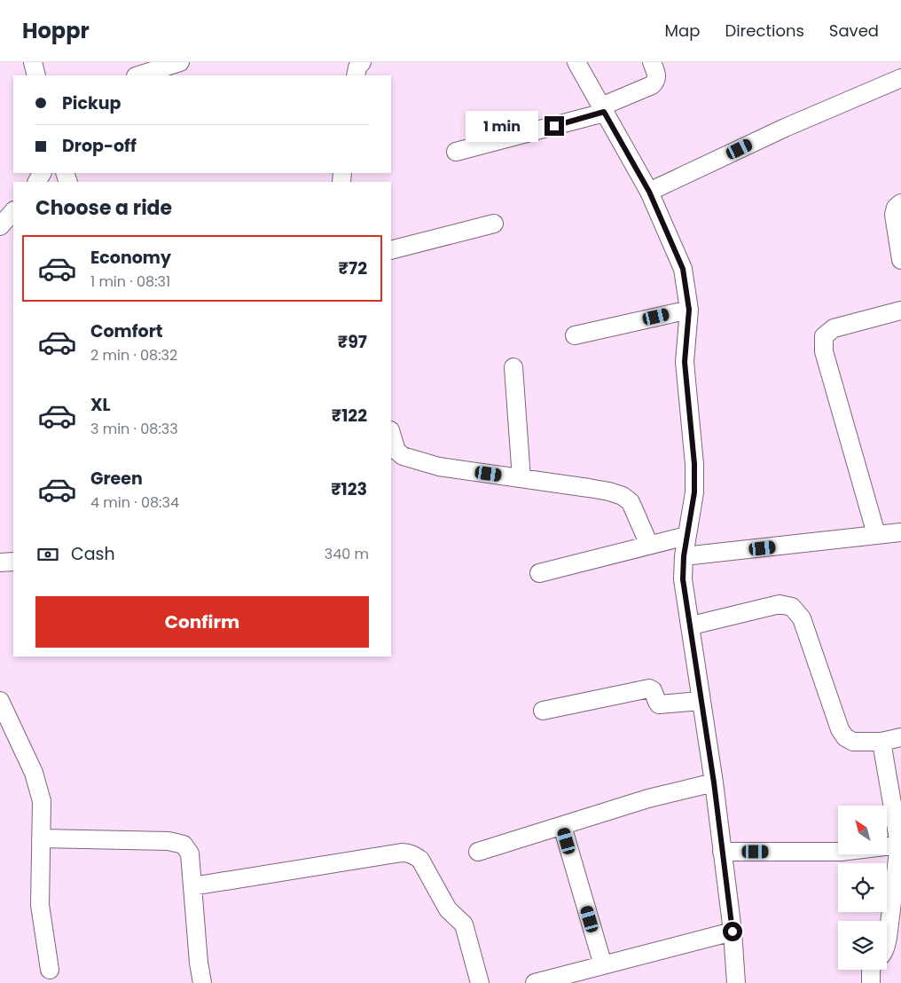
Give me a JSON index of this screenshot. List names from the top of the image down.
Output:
{
  "north": "top left",
  "page": {
    "header": "Hoppr",
    "nav": ["Map", "Directions", "Saved"],
    "banner": ["Pickup", "Drop-off"],
    "bubble": "1 min",
    "heading": "Choose a ride",
    "list": [
      {
        "name": "Economy",
        "note": "1 min · 08:31",
        "value": "₹72"
      },
      {
        "name": "Comfort",
        "note": "2 min · 08:32",
        "value": "₹97"
      },
      {
        "name": "XL",
        "note": "3 min · 08:33",
        "value": "₹122"
      },
      {
        "name": "Green",
        "note": "4 min · 08:34",
        "value": "₹123"
      }
    ],
    "pay": ["Cash", "340 m"],
    "buttons": "Confirm"
  }
}
